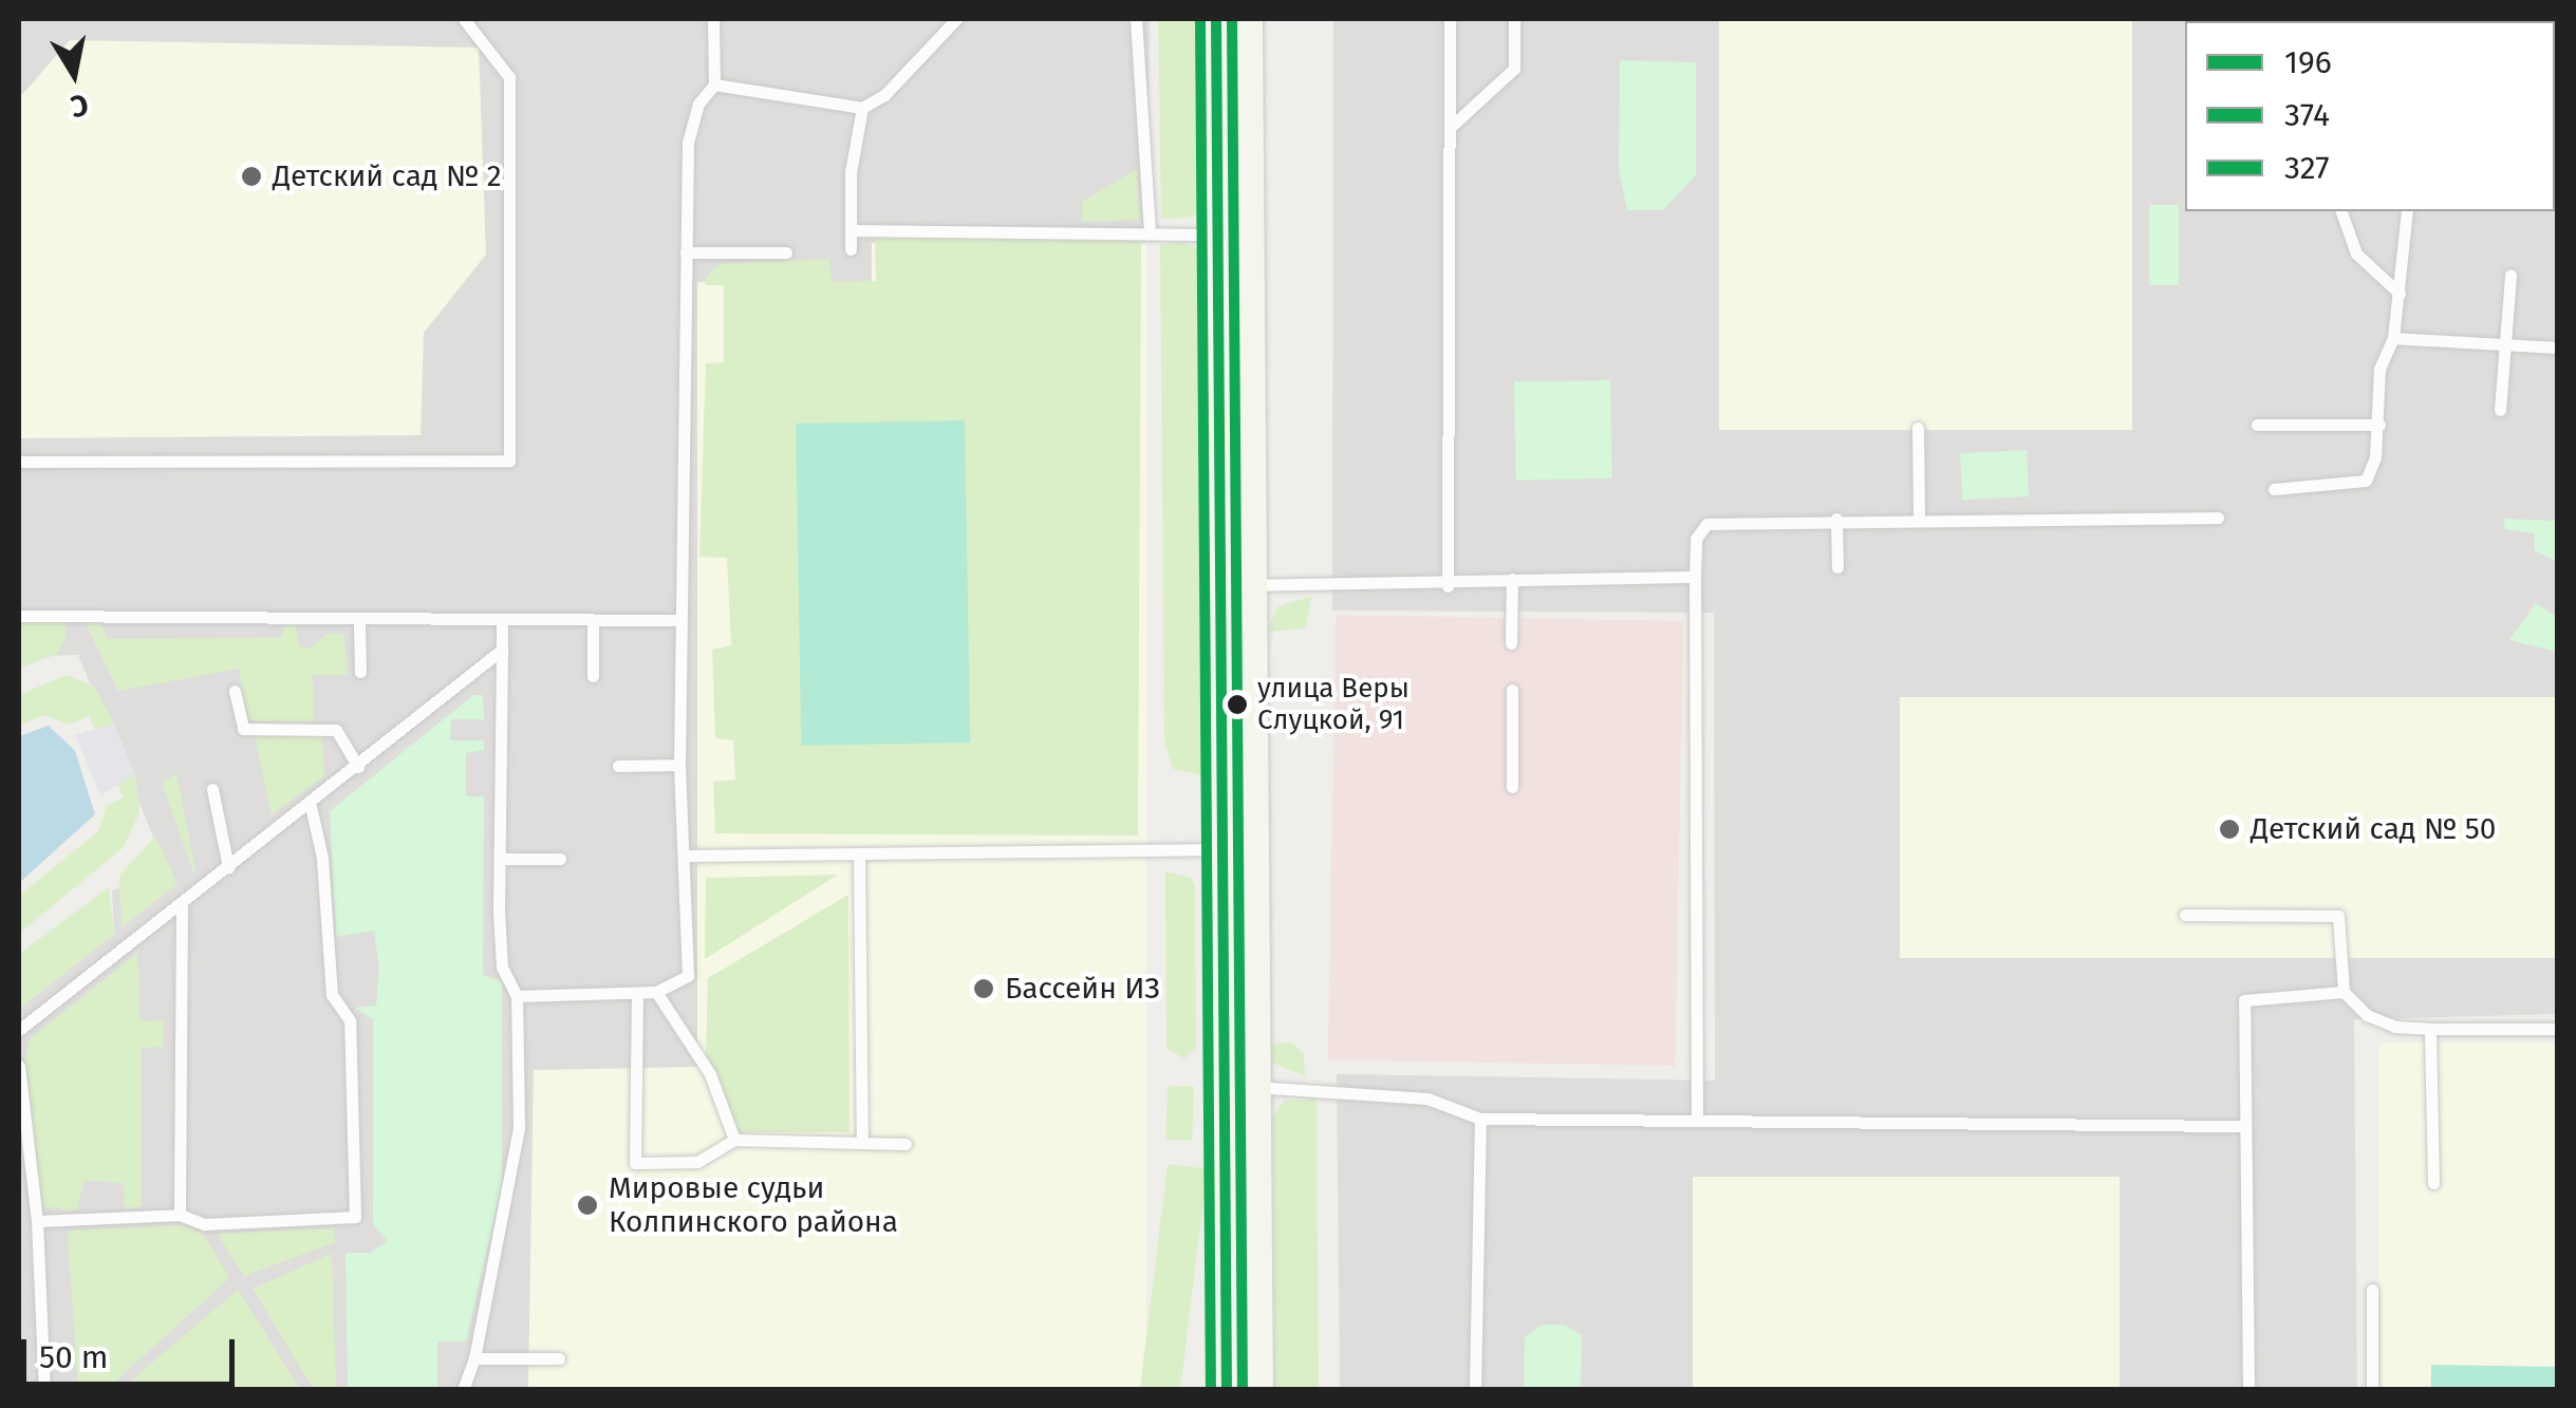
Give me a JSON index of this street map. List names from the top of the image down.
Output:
{
  "places": [
    "Детский сад № 2",
    "улица Веры Слуцкой, 91",
    "Детский сад № 50",
    "Бассейн ИЗ",
    "Мировые судьи Колпинского района"
  ],
  "lines": ["transit line 196", "transit line 374", "transit line 327"],
  "legend": ["196", "374", "327"],
  "scale_bar": "50 m",
  "north": "bottom"
}
